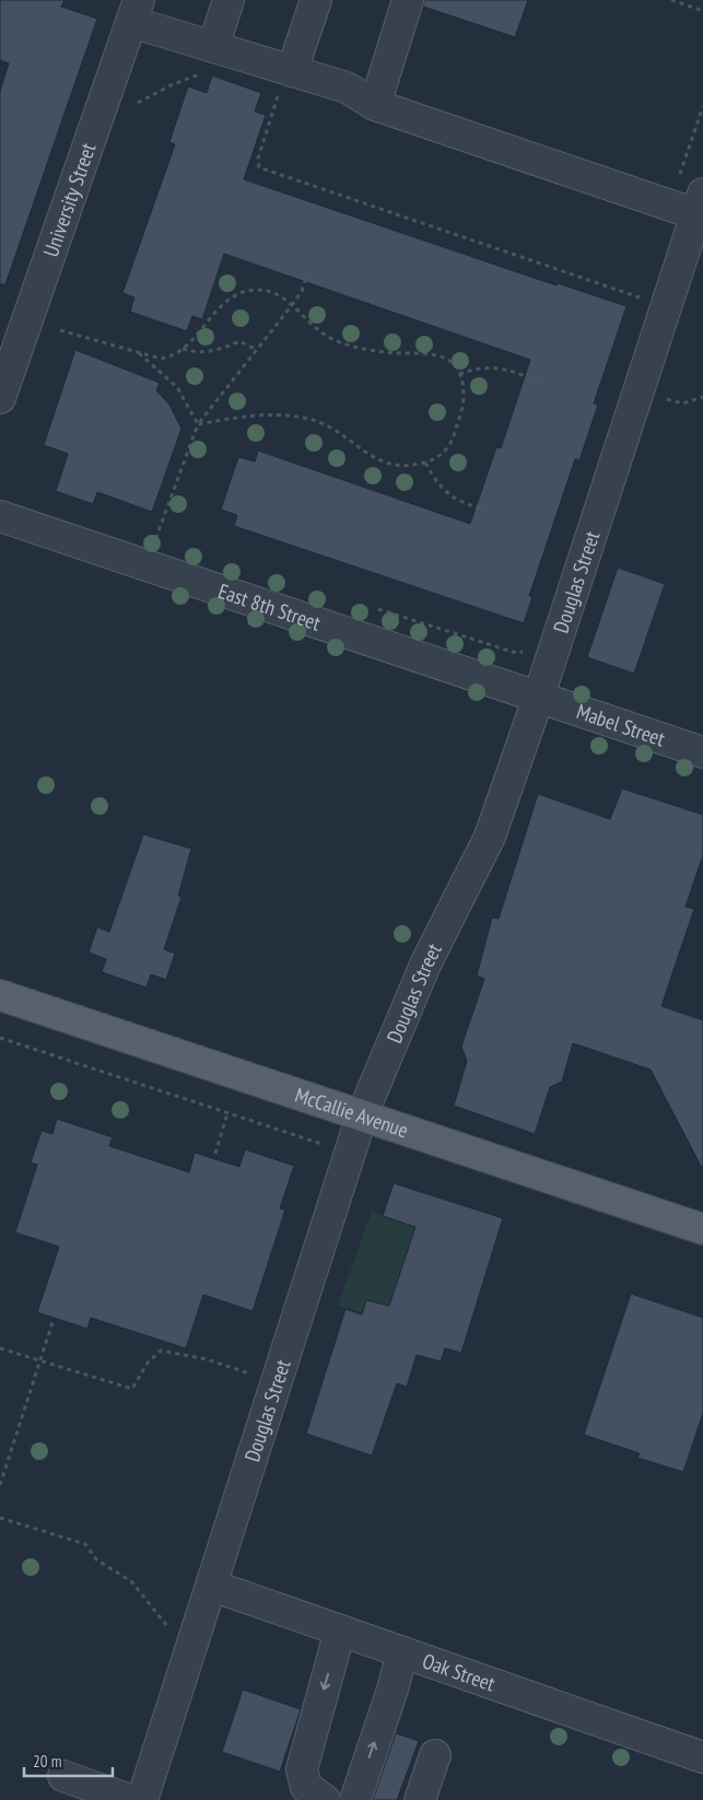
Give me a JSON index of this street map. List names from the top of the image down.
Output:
{
  "streets": {
    "main road": ["McCallie Avenue"],
    "street": [
      "University Street",
      "Douglas Street",
      "East 8th Street",
      "Mabel Street",
      "Oak Street"
    ]
  },
  "crossings": [
    ["Douglas Street", "East 8th Street"],
    ["Douglas Street", "Mabel Street"],
    ["Douglas Street", "McCallie Avenue"],
    ["Douglas Street", "Oak Street"],
    ["East 8th Street", "Mabel Street"]
  ],
  "scale_bar": "20 m"
}
